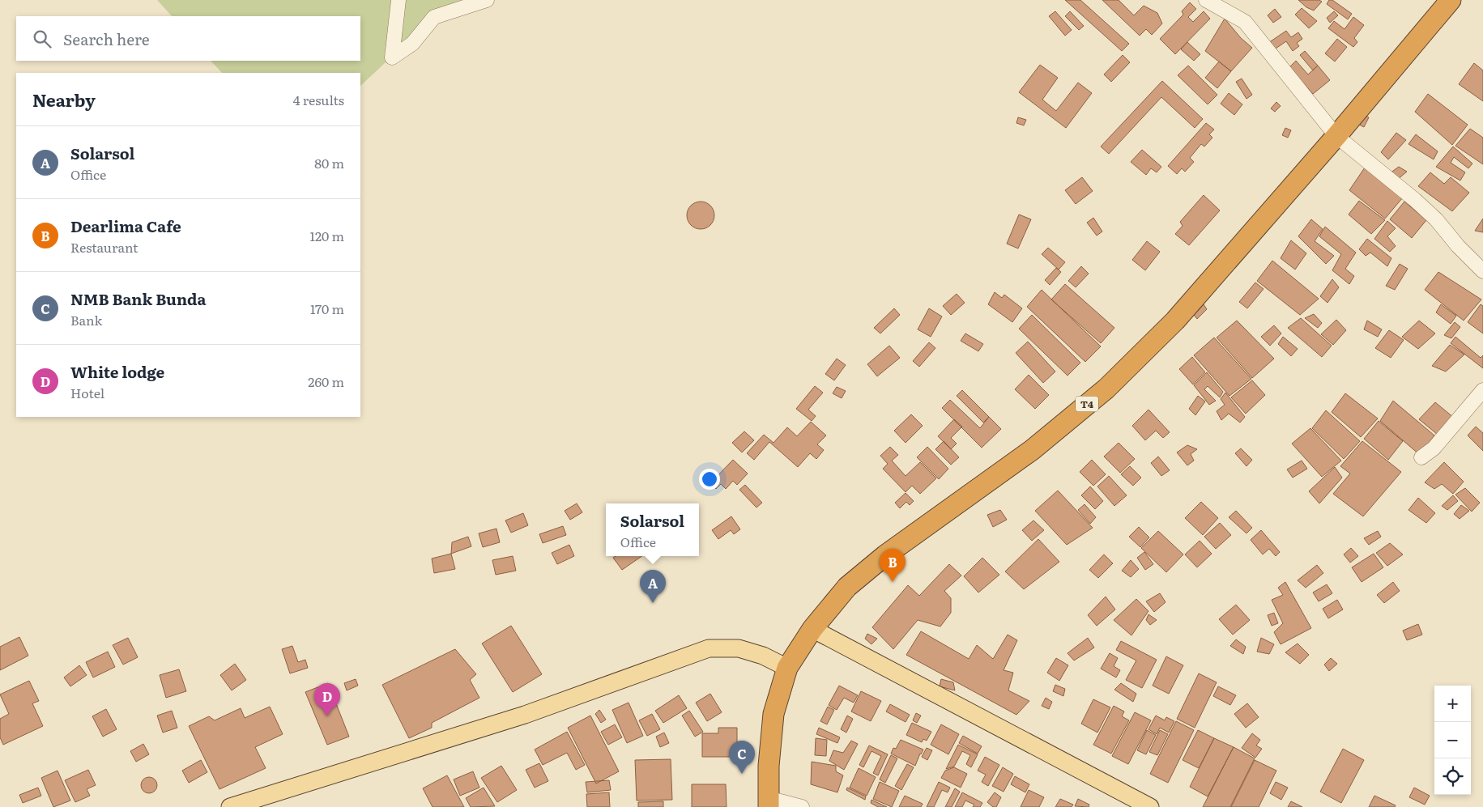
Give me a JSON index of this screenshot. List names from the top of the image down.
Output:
{
  "streets": {
    "highway": ["T4"]
  },
  "page": {
    "search": "Search here",
    "heading": ["Nearby", "4 results"],
    "list": [
      {
        "mark": "A",
        "name": "Solarsol",
        "note": "Office",
        "value": "80 m"
      },
      {
        "mark": "B",
        "name": "Dearlima Cafe",
        "note": "Restaurant",
        "value": "120 m"
      },
      {
        "mark": "C",
        "name": "NMB Bank Bunda",
        "note": "Bank",
        "value": "170 m"
      },
      {
        "mark": "D",
        "name": "White lodge",
        "note": "Hotel",
        "value": "260 m"
      }
    ],
    "popup": ["Solarsol", "Office"],
    "pins": [
      "B",
      "A",
      "D",
      "C"
    ],
    "map_buttons": ["+", "−"]
  }
}
